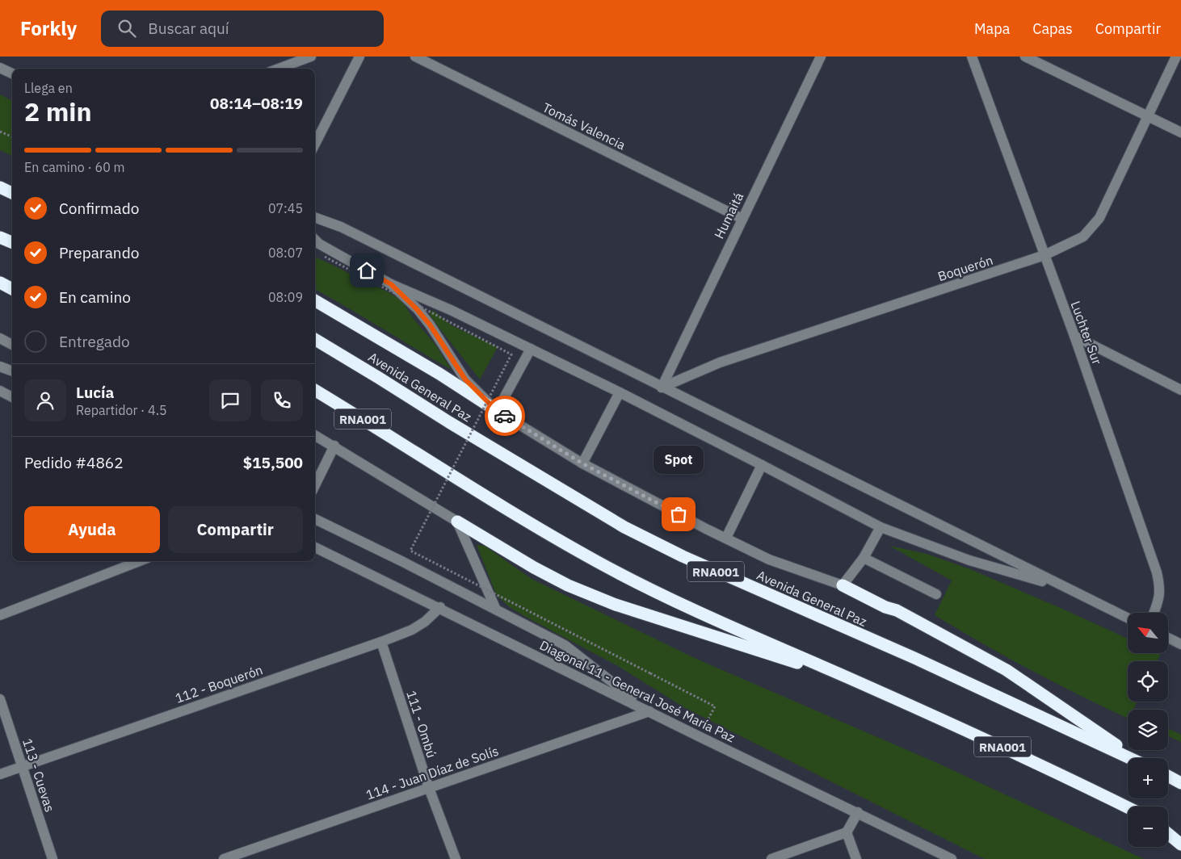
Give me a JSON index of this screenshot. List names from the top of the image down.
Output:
{
  "streets": {
    "highway": ["Avenida General Paz", "RNA001"],
    "street": [
      "Tomás Valencia",
      "Humaitá",
      "Boquerón",
      "Luchter Sur",
      "112 - Boquerón",
      "Diagonal 11 - General José María Paz",
      "111 - Ombú",
      "114 - Juan Díaz de Solís",
      "113 - Cuevas"
    ]
  },
  "crossings": [
    ["Tomás Valencia", "Humaitá"],
    ["Humaitá", "Boquerón"],
    ["Boquerón", "Luchter Sur"],
    ["112 - Boquerón", "Diagonal 11 - General José María Paz"],
    ["112 - Boquerón", "111 - Ombú"],
    ["112 - Boquerón", "113 - Cuevas"],
    ["Diagonal 11 - General José María Paz", "114 - Juan Díaz de Solís"],
    ["111 - Ombú", "114 - Juan Díaz de Solís"]
  ],
  "places": ["Spot"],
  "north": "top left",
  "page": {
    "header": "Forkly",
    "search": "Buscar aquí",
    "nav": ["Mapa", "Capas", "Compartir"],
    "heading": ["2 min", "Llega en", "08:14–08:19"],
    "panel": [
      "Lucía",
      "Repartidor · 4.5",
      "Pedido #4862",
      "$15,500"
    ],
    "bar": "En camino · 60 m",
    "list": [
      ["Confirmado", "07:45"],
      ["Preparando", "08:07"],
      ["En camino", "08:09"],
      "Entregado"
    ],
    "bubble": "Spot",
    "buttons": ["Ayuda", "Compartir"],
    "map_buttons": ["+", "−"]
  }
}
